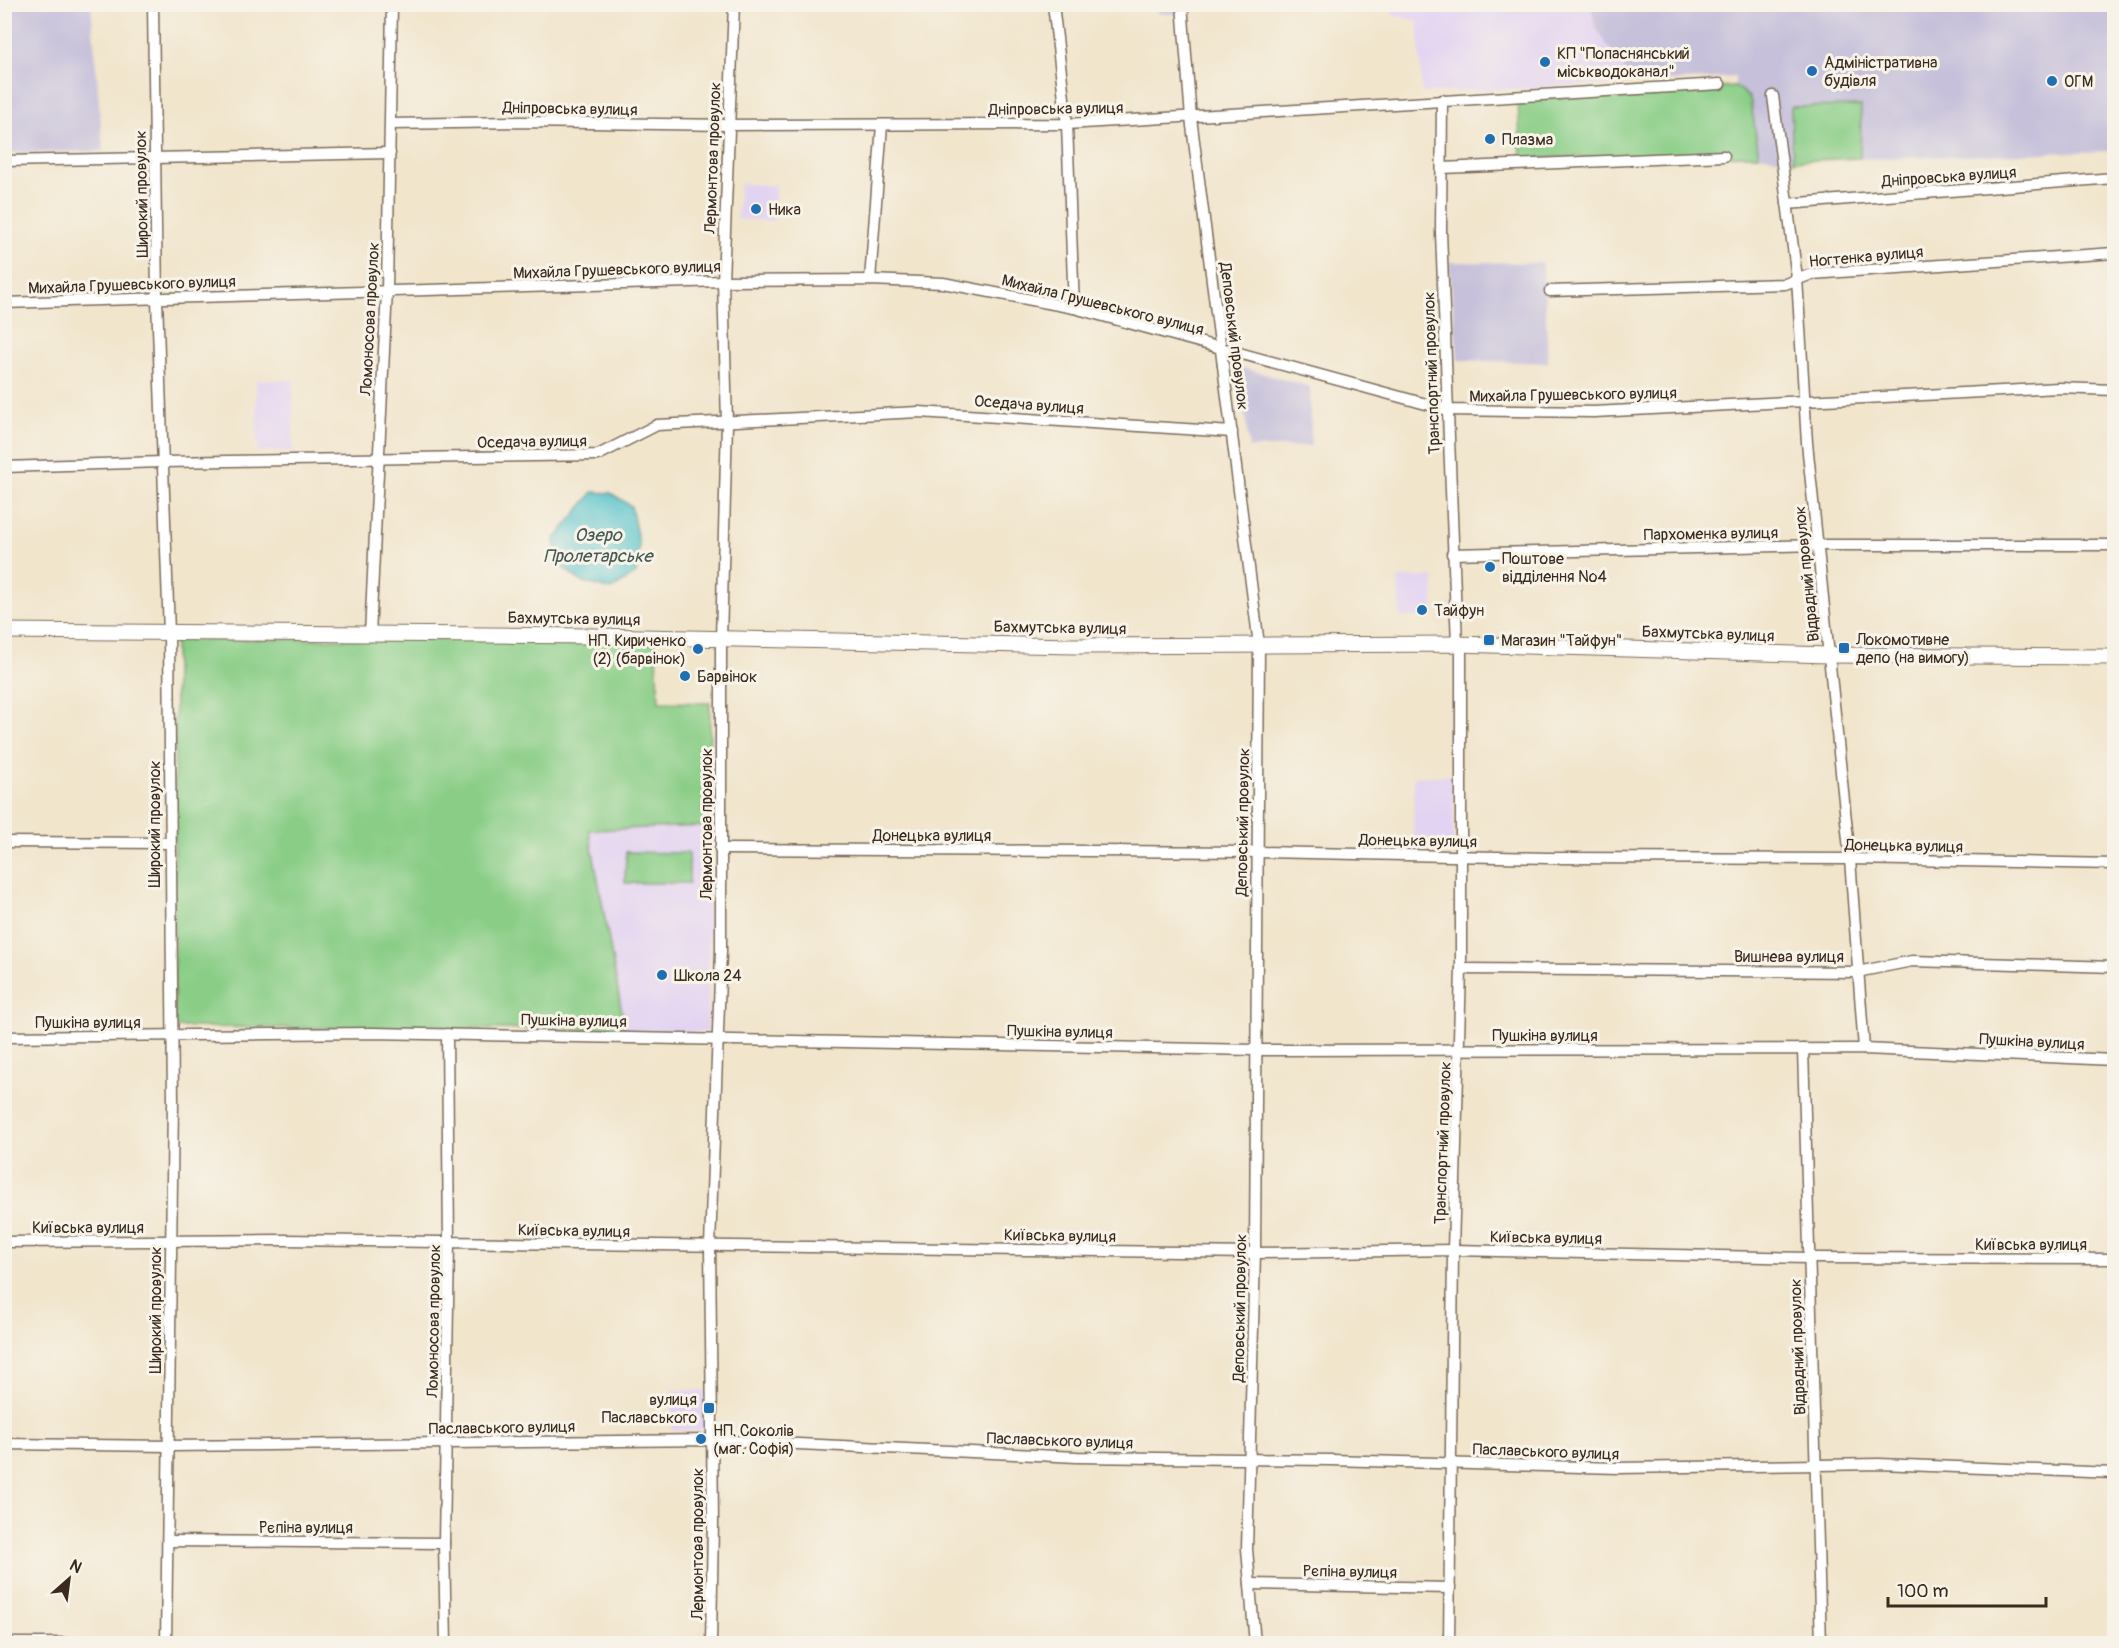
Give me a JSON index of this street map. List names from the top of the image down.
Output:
{
  "streets": {
    "street": [
      "Дніпровська вулиця",
      "Лермонтова провулок",
      "Широкий провулок",
      "Ногтенка вулиця",
      "Михайла Грушевського вулиця",
      "Ломоносова провулок",
      "Деповський провулок",
      "Транспортний провулок",
      "Оседача вулиця",
      "Пархоменка вулиця",
      "Відрадний провулок",
      "Бахмутська вулиця",
      "Донецька вулиця",
      "Вишнева вулиця",
      "Пушкіна вулиця",
      "Київська вулиця",
      "Паславського вулиця",
      "Рєпіна вулиця"
    ]
  },
  "crossings": [
    ["Дніпровська вулиця", "Лермонтова провулок"],
    ["Дніпровська вулиця", "Ломоносова провулок"],
    ["Дніпровська вулиця", "Деповський провулок"],
    ["Дніпровська вулиця", "Транспортний провулок"],
    ["Дніпровська вулиця", "Відрадний провулок"],
    ["Лермонтова провулок", "Михайла Грушевського вулиця"],
    ["Лермонтова провулок", "Оседача вулиця"],
    ["Лермонтова провулок", "Бахмутська вулиця"],
    ["Лермонтова провулок", "Донецька вулиця"],
    ["Лермонтова провулок", "Пушкіна вулиця"],
    ["Лермонтова провулок", "Київська вулиця"],
    ["Лермонтова провулок", "Паславського вулиця"],
    ["Широкий провулок", "Михайла Грушевського вулиця"],
    ["Широкий провулок", "Оседача вулиця"],
    ["Широкий провулок", "Бахмутська вулиця"],
    ["Широкий провулок", "Пушкіна вулиця"],
    ["Широкий провулок", "Київська вулиця"],
    ["Широкий провулок", "Паславського вулиця"],
    ["Широкий провулок", "Рєпіна вулиця"],
    ["Ногтенка вулиця", "Відрадний провулок"],
    ["Михайла Грушевського вулиця", "Ломоносова провулок"],
    ["Михайла Грушевського вулиця", "Деповський провулок"],
    ["Михайла Грушевського вулиця", "Транспортний провулок"],
    ["Михайла Грушевського вулиця", "Відрадний провулок"],
    ["Ломоносова провулок", "Оседача вулиця"],
    ["Ломоносова провулок", "Бахмутська вулиця"],
    ["Ломоносова провулок", "Пушкіна вулиця"],
    ["Ломоносова провулок", "Київська вулиця"],
    ["Ломоносова провулок", "Паславського вулиця"],
    ["Ломоносова провулок", "Рєпіна вулиця"],
    ["Деповський провулок", "Оседача вулиця"],
    ["Деповський провулок", "Бахмутська вулиця"],
    ["Деповський провулок", "Донецька вулиця"],
    ["Деповський провулок", "Пушкіна вулиця"],
    ["Деповський провулок", "Київська вулиця"],
    ["Деповський провулок", "Паславського вулиця"],
    ["Деповський провулок", "Рєпіна вулиця"],
    ["Транспортний провулок", "Пархоменка вулиця"],
    ["Транспортний провулок", "Бахмутська вулиця"],
    ["Транспортний провулок", "Донецька вулиця"],
    ["Транспортний провулок", "Вишнева вулиця"],
    ["Транспортний провулок", "Пушкіна вулиця"],
    ["Транспортний провулок", "Київська вулиця"],
    ["Транспортний провулок", "Паславського вулиця"],
    ["Транспортний провулок", "Рєпіна вулиця"],
    ["Пархоменка вулиця", "Відрадний провулок"],
    ["Відрадний провулок", "Бахмутська вулиця"],
    ["Відрадний провулок", "Донецька вулиця"],
    ["Відрадний провулок", "Вишнева вулиця"],
    ["Відрадний провулок", "Пушкіна вулиця"],
    ["Відрадний провулок", "Київська вулиця"],
    ["Відрадний провулок", "Паславського вулиця"]
  ],
  "water": ["Озеро Пролетарське"],
  "places": {
    "other": [
      "КП \"Попаснянський міськводоканал\"",
      "Адміністративна будівля",
      "ОГМ",
      "Плазма",
      "Ника",
      "Поштове відділення №4",
      "Тайфун",
      "НП. Кириченко (2) (барвінок)",
      "Барвінок",
      "Школа 24",
      "НП. Соколів (маг. Софія)"
    ],
    "transit": ["Магазин \"Тайфун\"", "Локомотивне депо (на вимогу)", "вулиця Паславського"]
  },
  "scale_bar": "100 m",
  "north": "top right"
}
